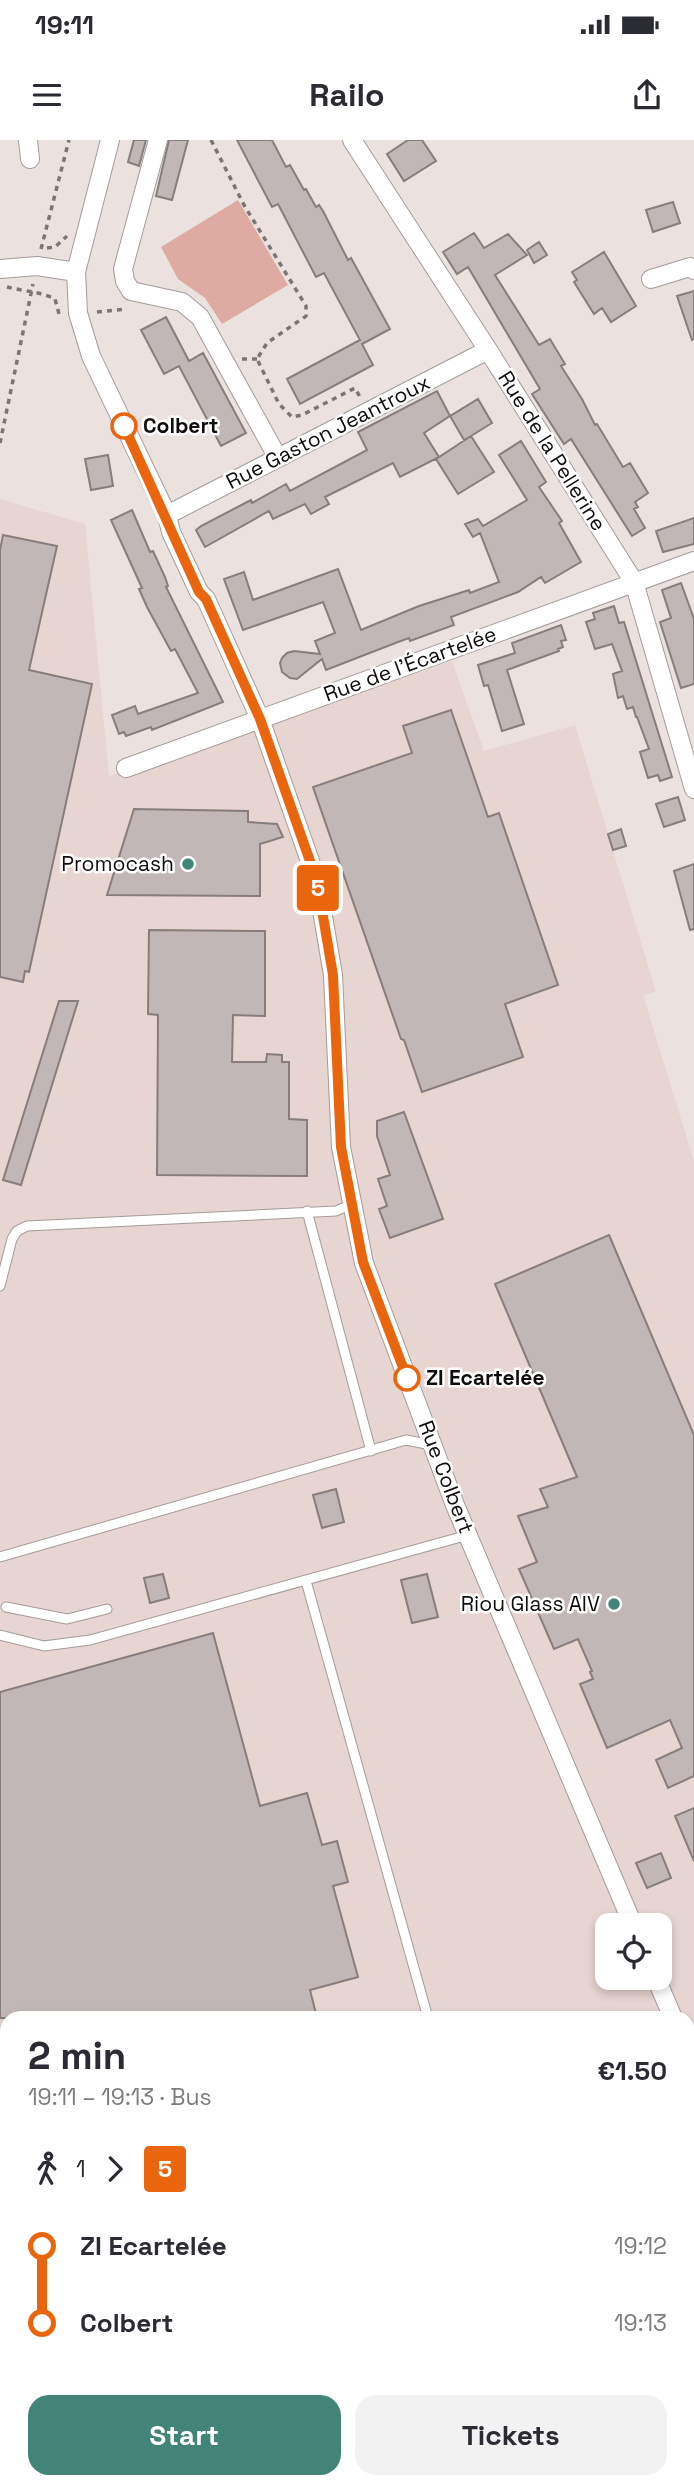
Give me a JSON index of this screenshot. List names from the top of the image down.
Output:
{
  "streets": {
    "street": [
      "Rue Gaston Jeantroux",
      "Rue de la Pellerine",
      "Rue de l'Écartelée",
      "Rue Colbert"
    ]
  },
  "crossings": [
    ["Rue Gaston Jeantroux", "Rue de la Pellerine"],
    ["Rue Gaston Jeantroux", "Rue Colbert"],
    ["Rue de la Pellerine", "Rue de l'Écartelée"],
    ["Rue de l'Écartelée", "Rue Colbert"]
  ],
  "places": [
    "Colbert",
    "Promocash",
    "ZI Ecartelée",
    "Riou Glass AIV"
  ],
  "lines": ["bus line 5"],
  "page": {
    "status": "19:11",
    "header": "Railo",
    "on_map": "5",
    "heading": ["2 min", "19:11 – 19:13 · Bus", "€1.50"],
    "legs": ["1", "5"],
    "list": [
      {
        "name": "ZI Ecartelée",
        "value": "19:12"
      },
      {
        "name": "Colbert",
        "value": "19:13"
      }
    ],
    "buttons": ["Start", "Tickets"]
  }
}
